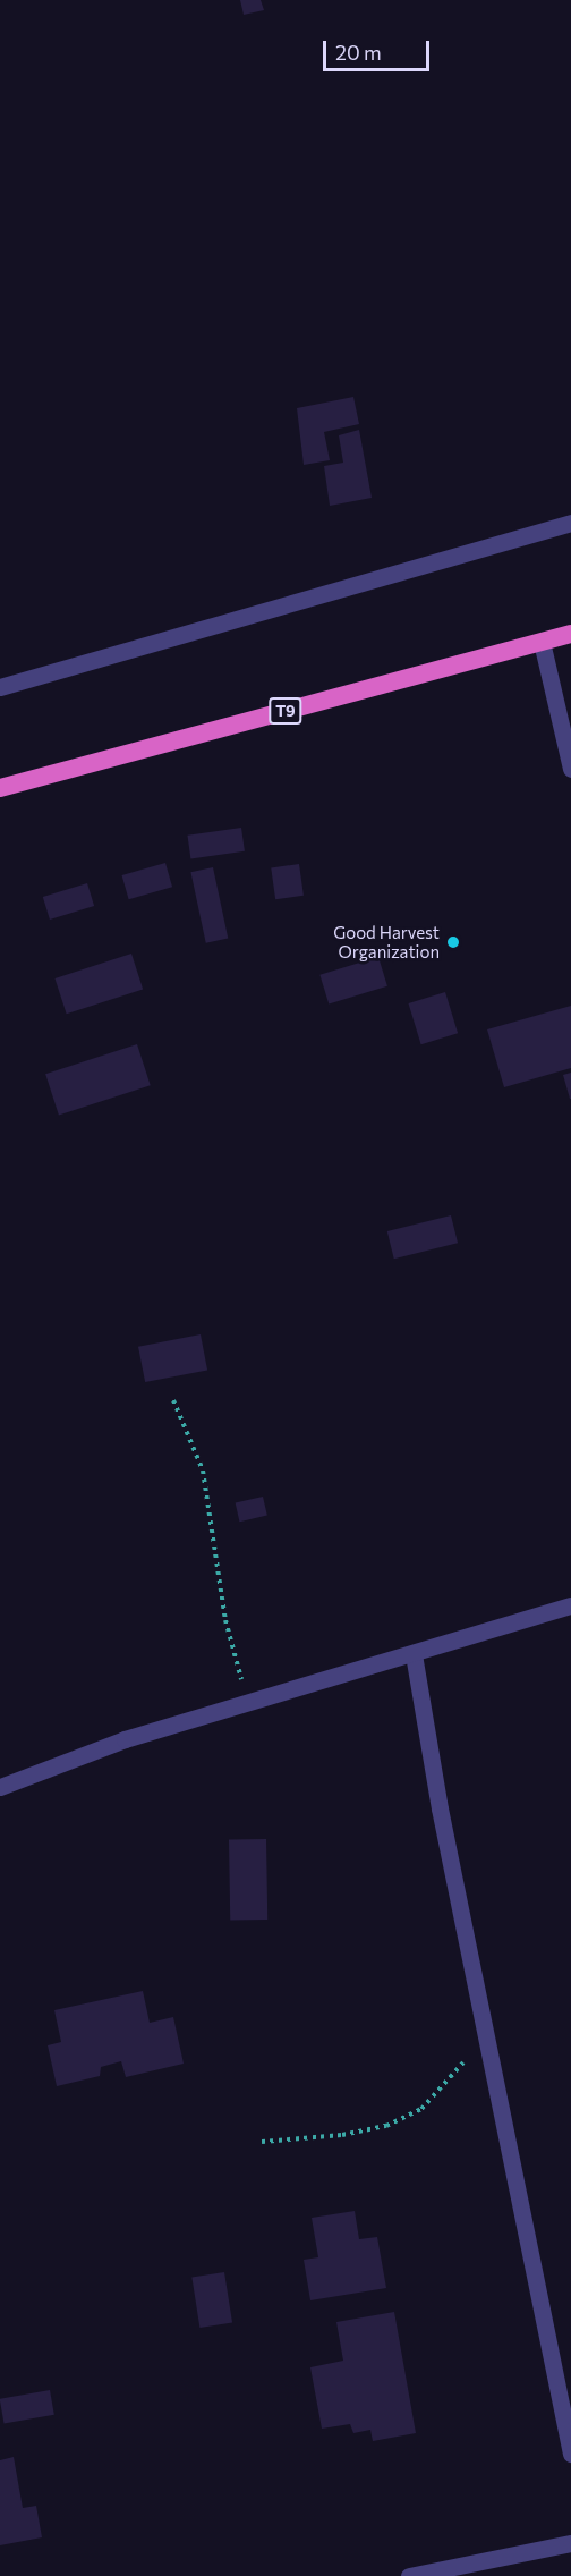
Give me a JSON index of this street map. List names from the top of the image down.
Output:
{
  "streets": {
    "highway": ["T9"]
  },
  "places": ["Good Harvest Organization"],
  "scale_bar": "20 m"
}
